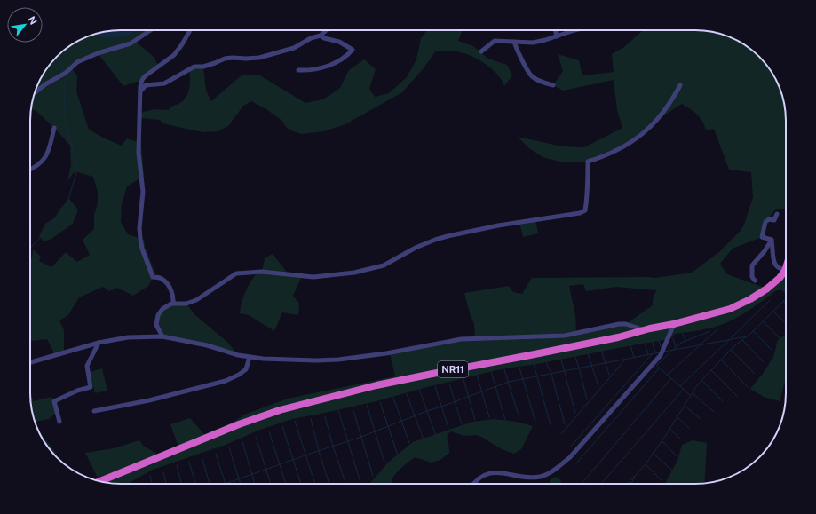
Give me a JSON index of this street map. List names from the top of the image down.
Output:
{
  "streets": {
    "highway": ["NR11"]
  },
  "north": "top right"
}
